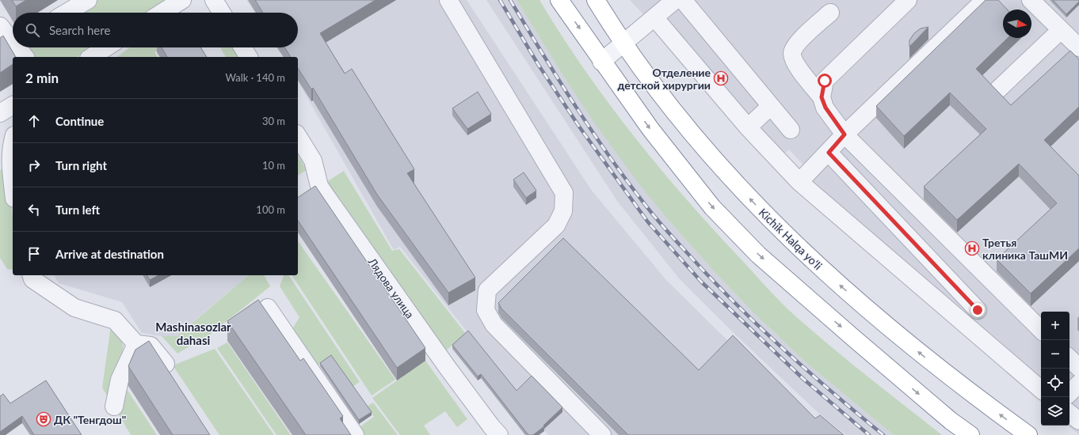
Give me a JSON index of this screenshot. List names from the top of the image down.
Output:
{
  "streets": {
    "highway": ["Kichik Halqa yo'li"],
    "street": ["Лядова улица"]
  },
  "districts": ["Mashinasozlar dahasi"],
  "places": {
    "hospital": ["Отделение детской хирургии", "Третья клиника ТашМИ"],
    "theatre": ["ДК \"Тенгдош\""]
  },
  "north": "right",
  "page": {
    "search": "Search here",
    "heading": ["2 min", "Walk · 140 m"],
    "list": [
      ["Continue", "30 m"],
      ["Turn right", "10 m"],
      ["Turn left", "100 m"],
      "Arrive at destination"
    ],
    "map_buttons": ["+", "−"]
  }
}
